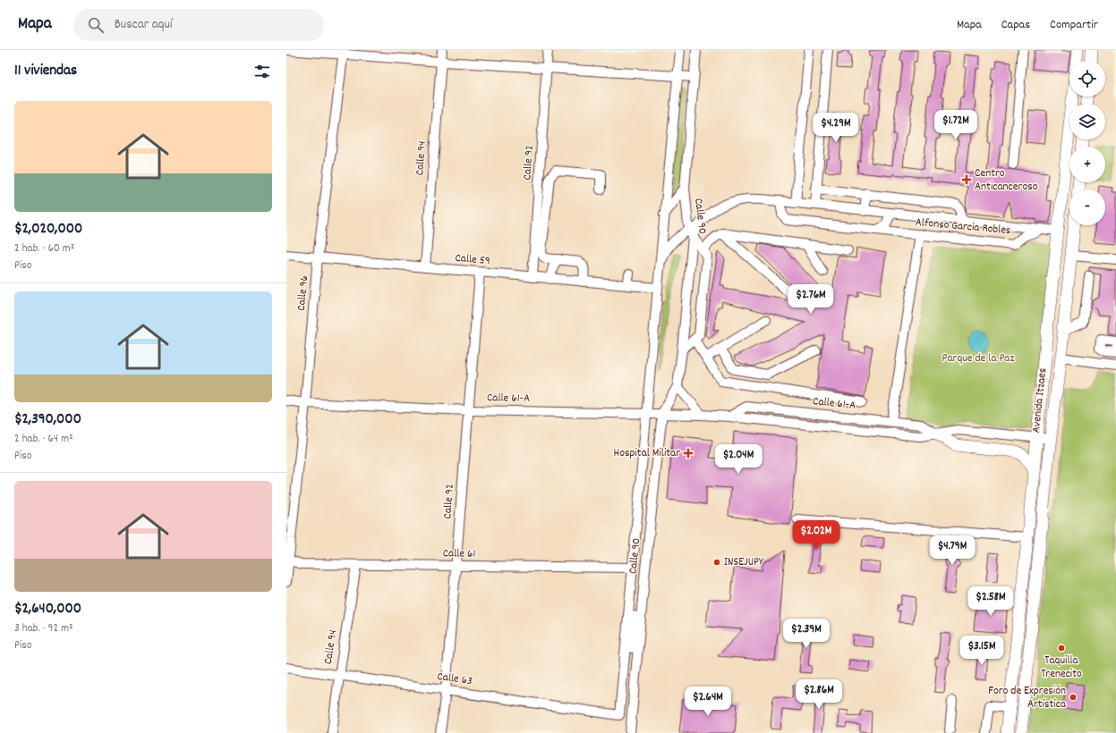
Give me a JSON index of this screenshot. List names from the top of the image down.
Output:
{
  "streets": {
    "main road": ["Avenida Itzaes"],
    "street": [
      "Calle 94",
      "Calle 92",
      "Calle 90",
      "Alfonso Garcia Robles",
      "Calle 59",
      "Calle 96",
      "Calle 61-A",
      "Calle 61",
      "Calle 63"
    ]
  },
  "crossings": [
    ["Calle 94", "Calle 59"],
    ["Calle 94", "Calle 61"],
    ["Calle 94", "Calle 63"],
    ["Calle 92", "Calle 59"],
    ["Calle 92", "Calle 61-A"],
    ["Calle 92", "Calle 61"],
    ["Calle 92", "Calle 63"],
    ["Calle 90", "Alfonso Garcia Robles"],
    ["Calle 90", "Calle 61-A"],
    ["Calle 90", "Calle 61"],
    ["Calle 90", "Calle 63"],
    ["Alfonso Garcia Robles", "Avenida Itzaes"],
    ["Calle 59", "Calle 96"],
    ["Calle 96", "Calle 61-A"],
    ["Calle 96", "Calle 61"],
    ["Calle 61-A", "Avenida Itzaes"]
  ],
  "parks": ["Parque de la Paz"],
  "places": {
    "health": ["Centro Anticanceroso", "Hospital Militar"],
    "other": ["INSEJUPY", "Taquilla Trenecito", "Foro de Expresión Artística"]
  },
  "page": {
    "header": "Mapa",
    "search": "Buscar aquí",
    "nav": ["Mapa", "Capas", "Compartir"],
    "heading": "11 viviendas",
    "map_buttons": ["+", "−"],
    "list": [
      {
        "name": "$2,020,000",
        "note": "2 hab. · 60 m² · Piso"
      },
      {
        "name": "$2,390,000",
        "note": "2 hab. · 64 m² · Piso"
      },
      {
        "name": "$2,640,000",
        "note": "3 hab. · 92 m² · Piso"
      }
    ],
    "price": [
      "$1.72M",
      "$4.29M",
      "$2.76M",
      "$2.04M",
      "$2.02M",
      "$4.79M",
      "$2.58M",
      "$2.39M",
      "$3.15M",
      "$2.86M",
      "$2.64M"
    ]
  }
}
